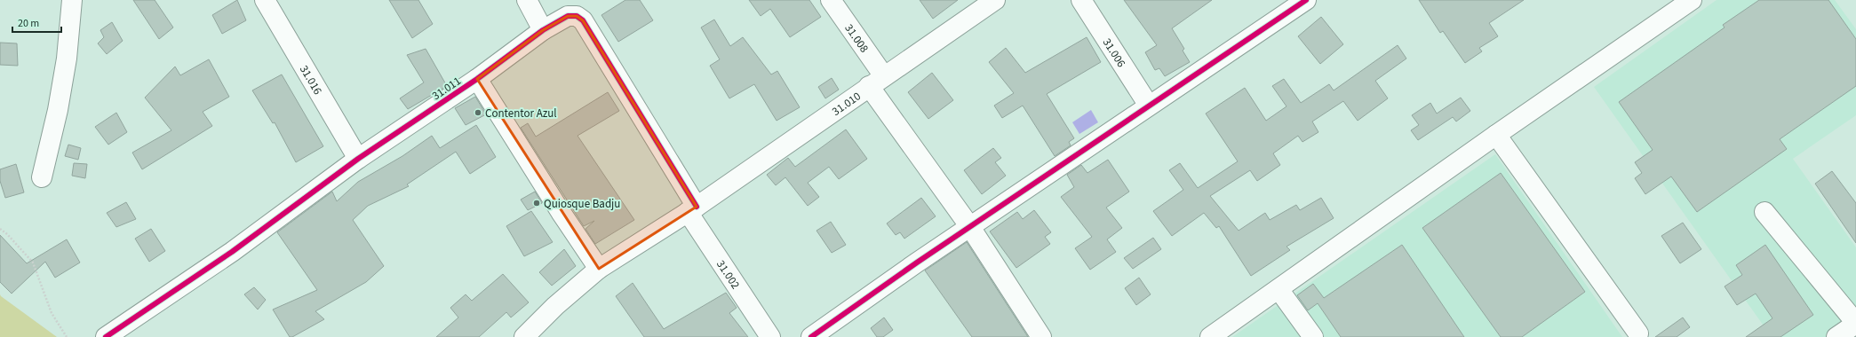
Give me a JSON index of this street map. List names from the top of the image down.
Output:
{
  "streets": {
    "street": [
      "31.008",
      "31.006",
      "31.016",
      "31.011",
      "31.010",
      "31.002"
    ]
  },
  "crossings": [
    ["31.008", "31.010"],
    ["31.016", "31.011"],
    ["31.011", "31.010"],
    ["31.011", "31.002"],
    ["31.010", "31.002"]
  ],
  "places": ["Contentor Azul", "Quiosque Badju"],
  "scale_bar": "20 m"
}
